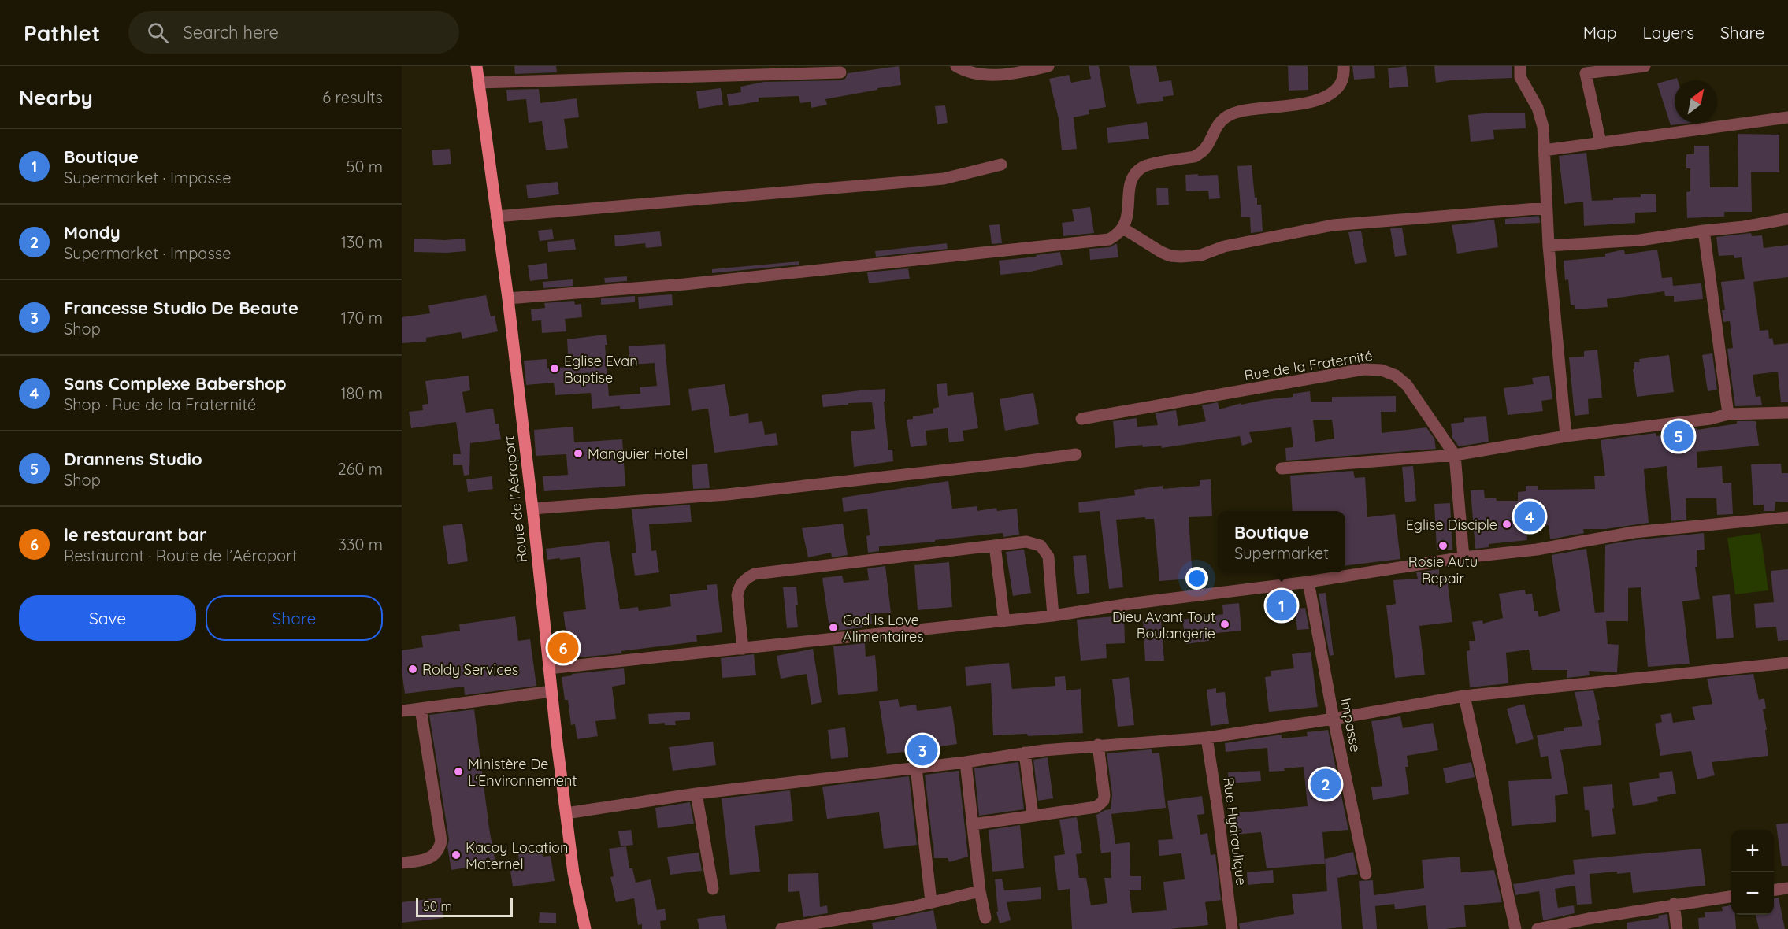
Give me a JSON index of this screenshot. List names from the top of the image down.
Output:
{
  "streets": {
    "main road": ["Route de l’Aéroport"],
    "street": ["Rue de la Fraternité", "Impasse", "Rue Hydraulique"]
  },
  "places": [
    "Eglise Evan Baptise",
    "Manguier Hotel",
    "Eglise Disciple",
    "Rosie Autu Repair",
    "Dieu Avant Tout Boulangerie",
    "God Is Love Alimentaires",
    "Roldy Services",
    "Ministère De L'Environnement",
    "Kacoy Location Maternel"
  ],
  "scale_bar": "50 m",
  "north": "top right",
  "page": {
    "header": "Pathlet",
    "search": "Search here",
    "nav": ["Map", "Layers", "Share"],
    "heading": ["Nearby", "6 results"],
    "list": [
      {
        "mark": "1",
        "name": "Boutique",
        "note": "Supermarket · Impasse",
        "value": "50 m"
      },
      {
        "mark": "2",
        "name": "Mondy",
        "note": "Supermarket · Impasse",
        "value": "130 m"
      },
      {
        "mark": "3",
        "name": "Francesse Studio De Beaute",
        "note": "Shop",
        "value": "170 m"
      },
      {
        "mark": "4",
        "name": "Sans Complexe Babershop",
        "note": "Shop · Rue de la Fraternité",
        "value": "180 m"
      },
      {
        "mark": "5",
        "name": "Drannens Studio",
        "note": "Shop",
        "value": "260 m"
      },
      {
        "mark": "6",
        "name": "le restaurant bar",
        "note": "Restaurant · Route de l’Aéroport",
        "value": "330 m"
      }
    ],
    "pins": [
      "5",
      "4",
      "1",
      "6",
      "3",
      "2"
    ],
    "popup": ["Boutique", "Supermarket"],
    "buttons": ["Save", "Share"],
    "map_buttons": ["+", "−"],
    "scale": "50 m"
  }
}
